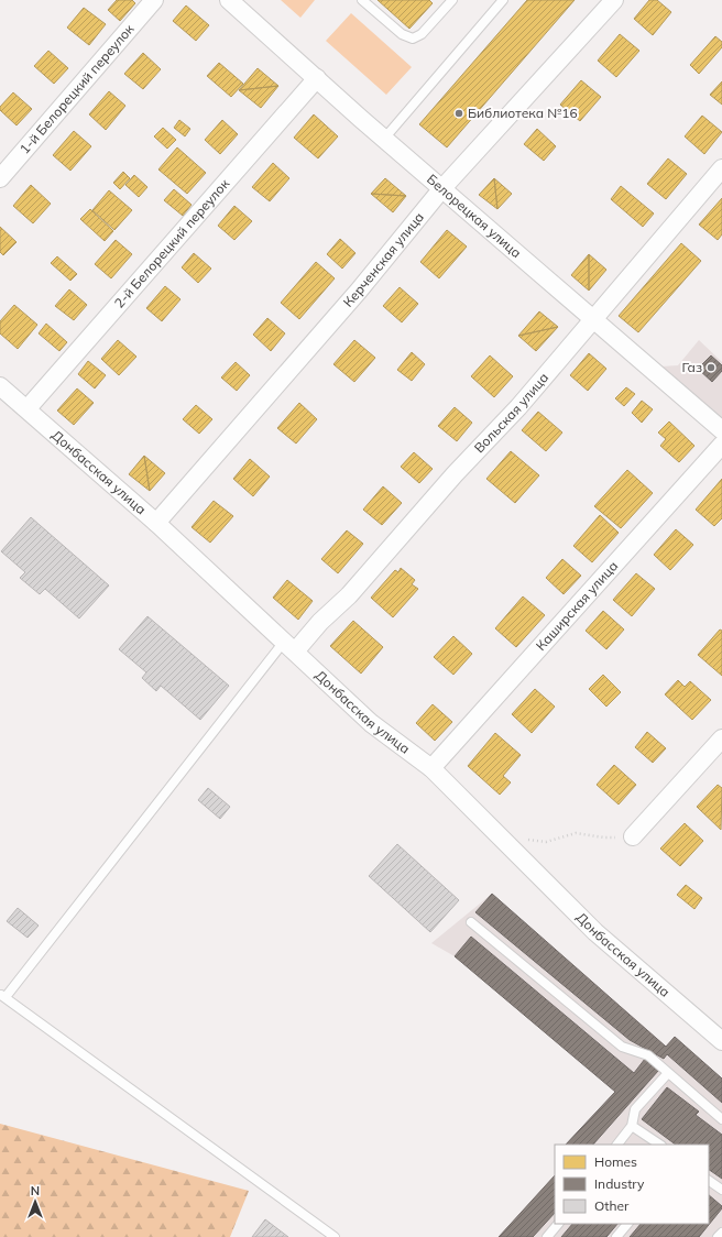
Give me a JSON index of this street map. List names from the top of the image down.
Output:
{
  "streets": {
    "street": [
      "1-й Белорецкий переулок",
      "Белорецкая улица",
      "2-й Белорецкий переулок",
      "Керченская улица",
      "Вольская улица",
      "Донбасская улица",
      "Каширская улица"
    ]
  },
  "crossings": [
    ["Белорецкая улица", "2-й Белорецкий переулок"],
    ["Белорецкая улица", "Керченская улица"],
    ["Белорецкая улица", "Вольская улица"],
    ["2-й Белорецкий переулок", "Донбасская улица"],
    ["Керченская улица", "Донбасская улица"],
    ["Вольская улица", "Донбасская улица"],
    ["Донбасская улица", "Каширская улица"]
  ],
  "places": ["Библиотека №16", "Газ"],
  "legend": ["Homes", "Industry", "Other"],
  "north": "top"
}
